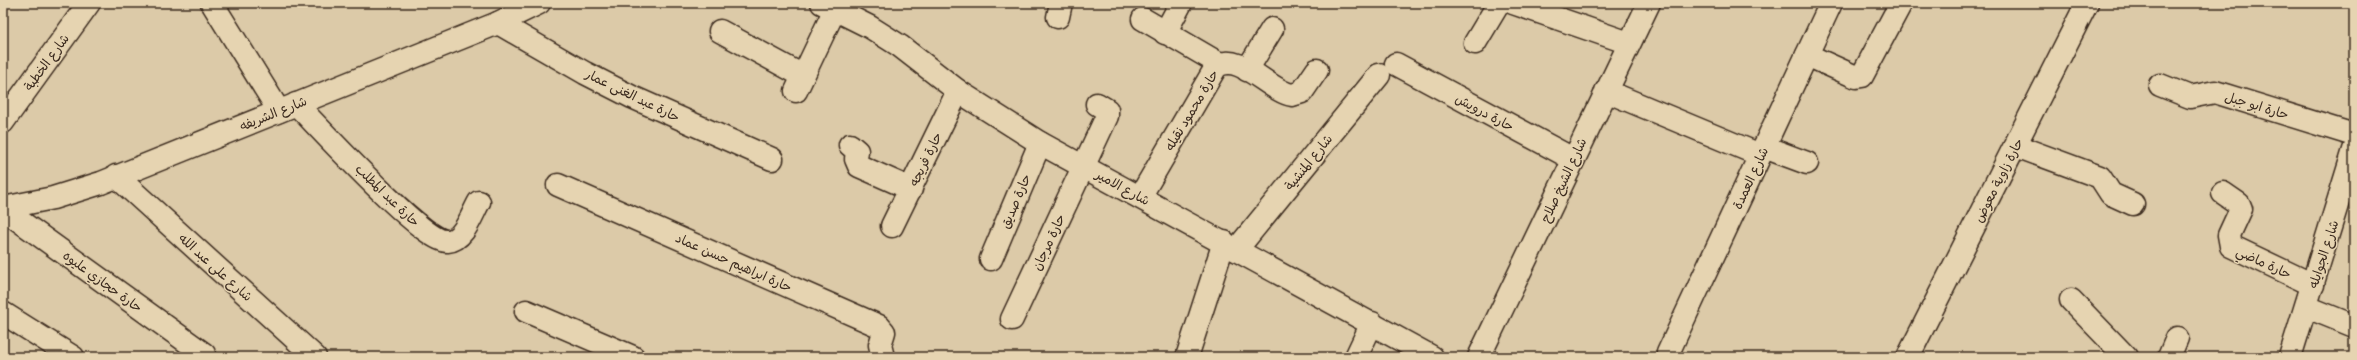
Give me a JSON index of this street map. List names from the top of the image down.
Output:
{
  "streets": {
    "street": [
      "شارع الخطبة",
      "حارة عبد الغنى عمار",
      "حارة ابو جبل",
      "حارة محمود نقيله",
      "حارة درويش",
      "شارع الشريفه",
      "حارة فريجه",
      "شارع المنشية",
      "شارع العمدة",
      "شارع الشيخ صلاح",
      "حارة زاوية معوض",
      "شارع الامير",
      "حارة عبد المطلب",
      "حارة صديق",
      "حارة مرجان",
      "شارع الجوايله",
      "حارة ابراهيم حسن عماد",
      "حارة ماضي",
      "شارع على عبد الله",
      "حارة حجازي عليوه"
    ]
  },
  "crossings": [
    ["حارة عبد الغنى عمار", "شارع الشريفه"],
    ["حارة محمود نقيله", "شارع الامير"],
    ["حارة درويش", "شارع المنشية"],
    ["حارة درويش", "شارع الشيخ صلاح"],
    ["شارع الشريفه", "حارة عبد المطلب"],
    ["شارع الشريفه", "شارع على عبد الله"],
    ["شارع الشريفه", "حارة حجازي عليوه"],
    ["حارة فريجه", "شارع الامير"],
    ["شارع المنشية", "شارع الامير"],
    ["شارع الامير", "حارة صديق"],
    ["شارع الامير", "حارة مرجان"],
    ["شارع الجوايله", "حارة ماضي"]
  ]
}
